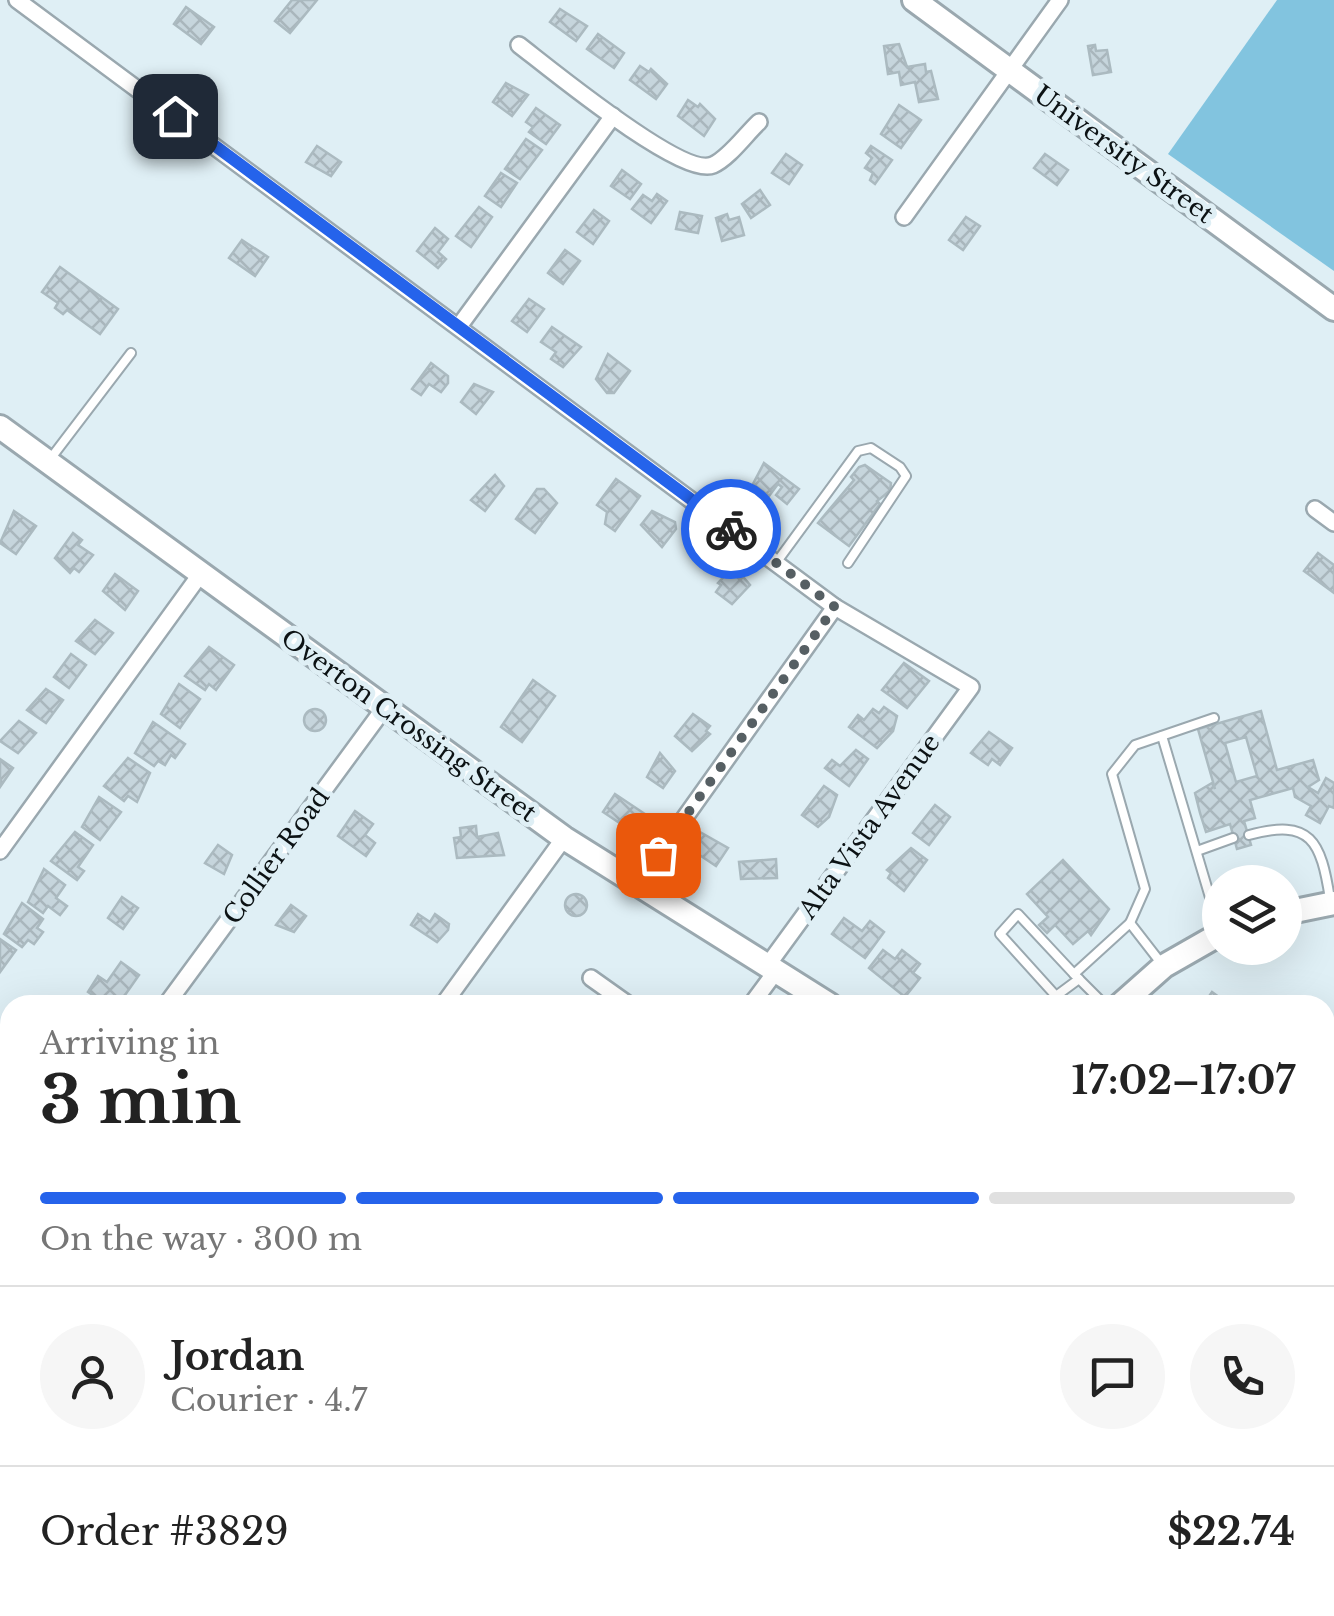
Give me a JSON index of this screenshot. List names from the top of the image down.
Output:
{
  "streets": {
    "main road": ["University Street", "Overton Crossing Street"],
    "street": ["Alta Vista Avenue", "Collier Road"]
  },
  "crossings": [
    ["Overton Crossing Street", "Alta Vista Avenue"],
    ["Overton Crossing Street", "Collier Road"]
  ],
  "page": {
    "heading": ["3 min", "Arriving in", "17:02–17:07"],
    "panel": [
      "Jordan",
      "Courier · 4.7",
      "Order #3829",
      "$22.74"
    ],
    "bar": "On the way · 300 m"
  }
}
